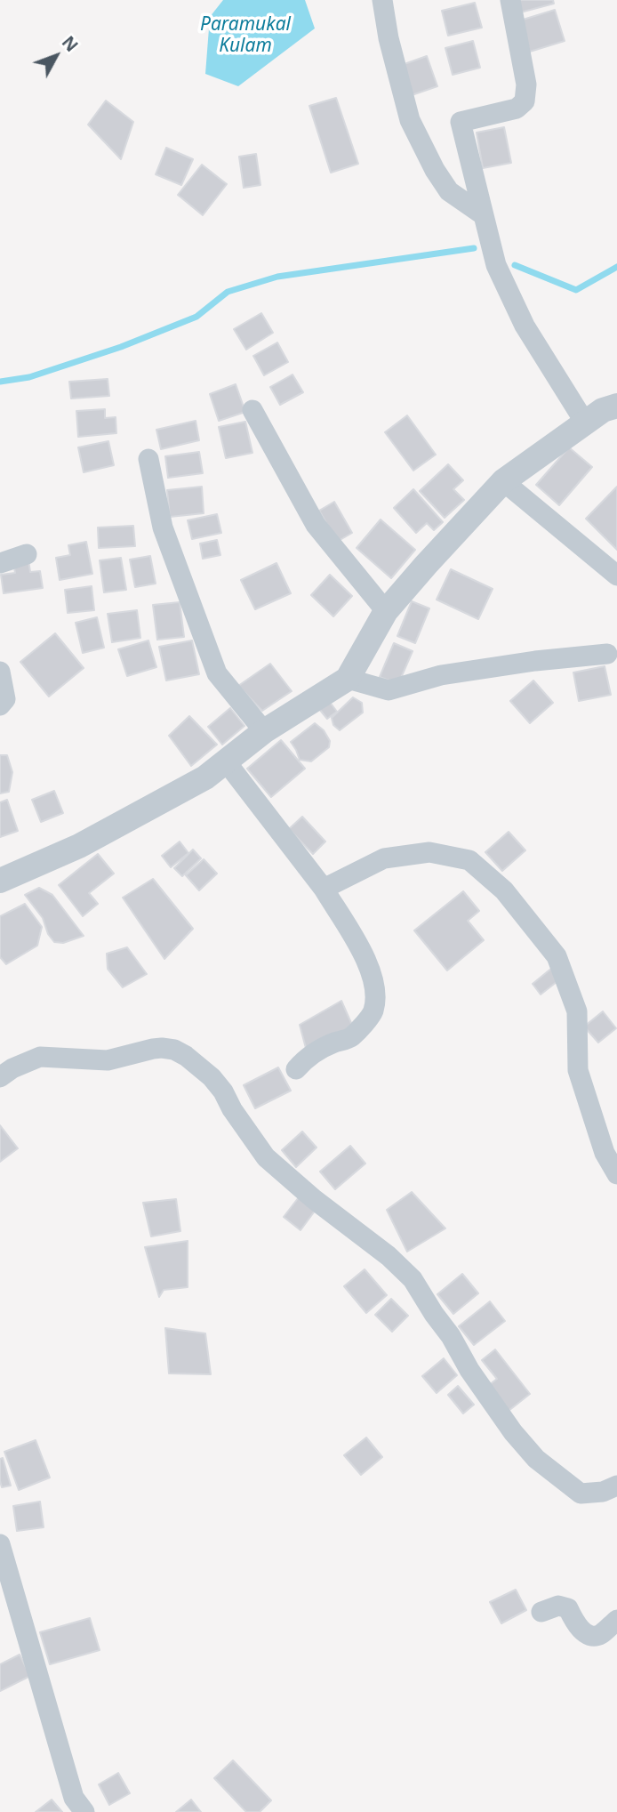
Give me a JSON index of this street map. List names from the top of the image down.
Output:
{
  "water": ["Paramukal Kulam"],
  "north": "top right"
}
